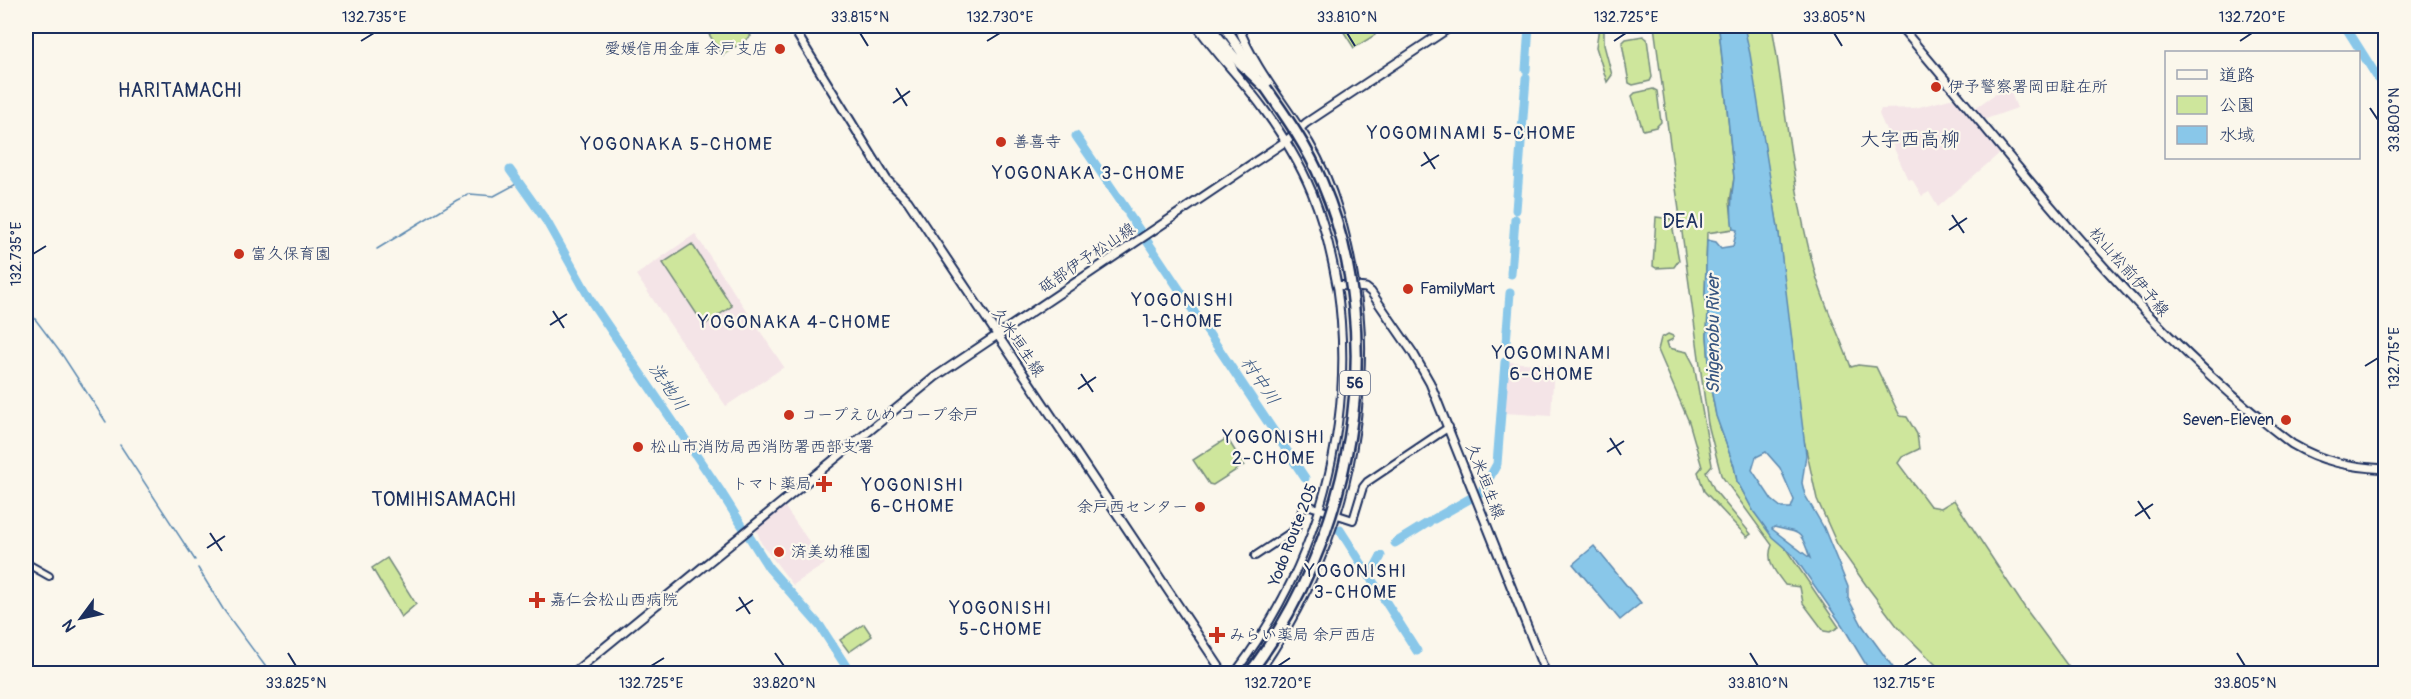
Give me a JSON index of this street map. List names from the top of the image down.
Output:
{
  "streets": {
    "highway": ["56"],
    "main road": ["砥部伊予松山線", "松山松前伊予線", "久米垣生線"],
    "street": ["Yodo Route 205"]
  },
  "crossings": [
    ["砥部伊予松山線", "久米垣生線"]
  ],
  "districts": [
    "HARITAMACHI",
    "YOGOMINAMI 5-CHOME",
    "大字西高柳",
    "YOGONAKA 5-CHOME",
    "YOGONAKA 3-CHOME",
    "DEAI",
    "YOGONISHI 1-CHOME",
    "YOGONAKA 4-CHOME",
    "YOGOMINAMI 6-CHOME",
    "YOGONISHI 2-CHOME",
    "YOGONISHI 6-CHOME",
    "TOMIHISAMACHI",
    "YOGONISHI 3-CHOME",
    "YOGONISHI 5-CHOME"
  ],
  "water": ["Shigenobu River", "村中川", "洗地川"],
  "places": {
    "other": [
      "愛媛信用金庫 余戸支店",
      "伊予警察署岡田駐在所",
      "善喜寺",
      "富久保育園",
      "FamilyMart",
      "コープえひめ コープ余戸",
      "Seven-Eleven",
      "松山市消防局西消防署西部支署",
      "余戸西センター",
      "済美幼稚園"
    ],
    "health": ["トマト薬局", "嘉仁会松山西病院", "みらい薬局 余戸西店"]
  },
  "legend": ["道路", "公園", "水域"],
  "north": "bottom left",
  "coordinates": [
    "132.735°E",
    "33.815°N",
    "132.730°E",
    "33.810°N",
    "132.725°E",
    "33.805°N",
    "132.720°E",
    "33.800°N",
    "132.715°E",
    "33.825°N",
    "33.820°N"
  ]
}
